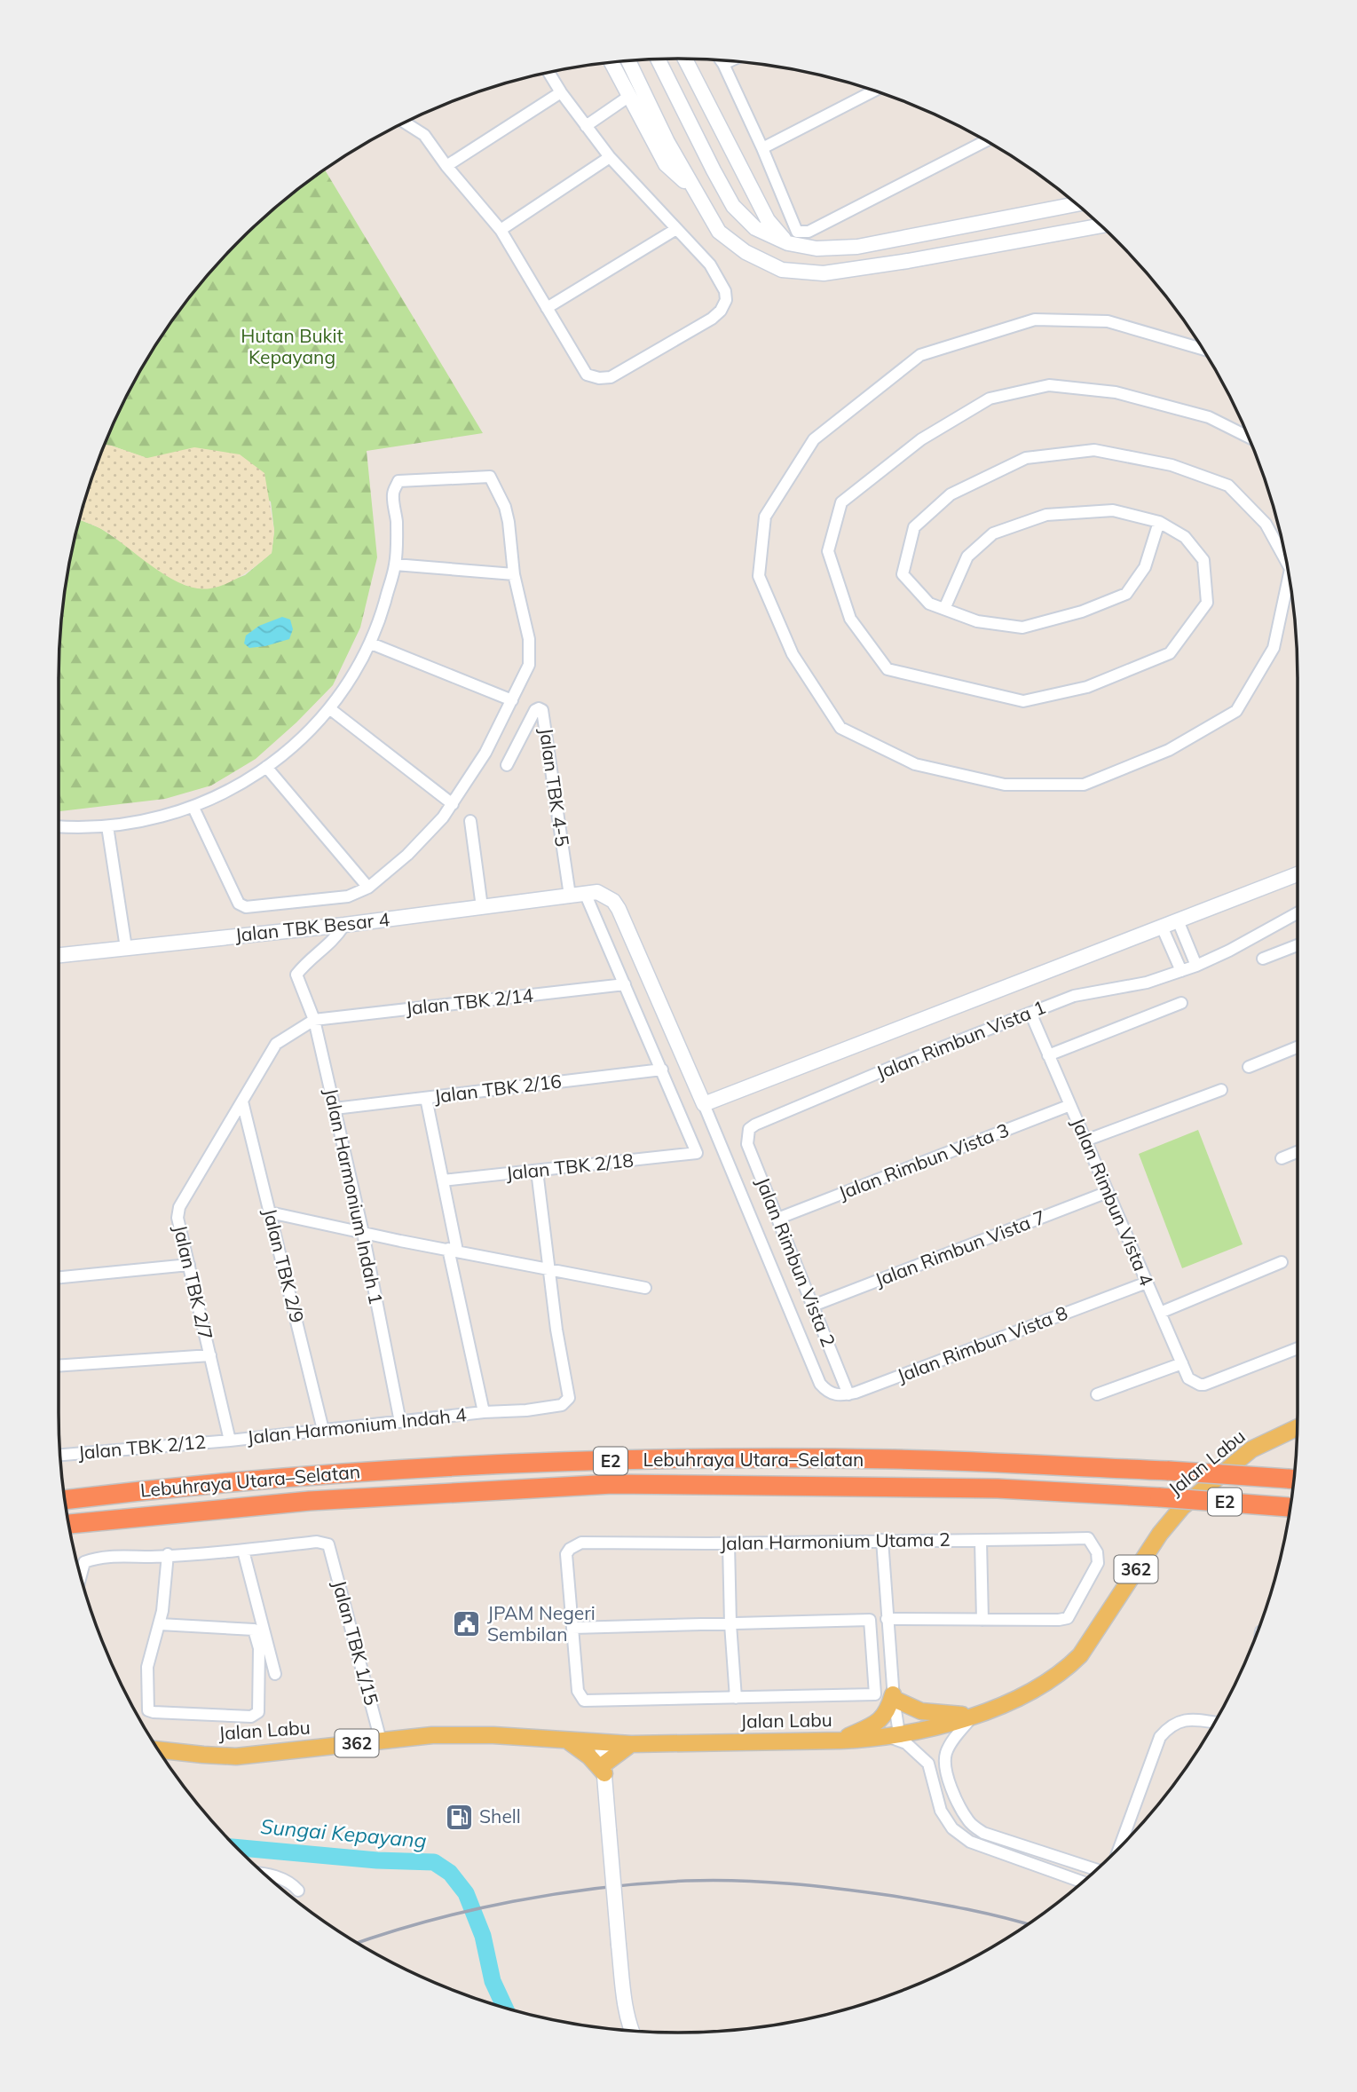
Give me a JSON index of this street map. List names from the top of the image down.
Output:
{
  "streets": {
    "highway": ["Lebuhraya Utara–Selatan", "E2"],
    "main road": ["Jalan Labu", "362"],
    "street": [
      "Jalan TBK 4-5",
      "Jalan TBK Besar 4",
      "Jalan TBK 2/14",
      "Jalan Rimbun Vista 1",
      "Jalan TBK 2/16",
      "Jalan Rimbun Vista 3",
      "Jalan TBK 2/18",
      "Jalan Harmonium Indah 1",
      "Jalan Rimbun Vista 4",
      "Jalan Rimbun Vista 7",
      "Jalan Rimbun Vista 2",
      "Jalan TBK 2/9",
      "Jalan TBK 2/7",
      "Jalan Rimbun Vista 8",
      "Jalan Harmonium Indah 4",
      "Jalan TBK 2/12",
      "Jalan Harmonium Utama 2",
      "Jalan TBK 1/15"
    ]
  },
  "crossings": [
    ["Jalan TBK 4-5", "Jalan TBK Besar 4"],
    ["Jalan TBK Besar 4", "Jalan Harmonium Indah 1"],
    ["Jalan TBK 2/14", "Jalan Harmonium Indah 1"],
    ["Jalan TBK 2/14", "Jalan TBK 2/7"],
    ["Jalan Rimbun Vista 1", "Jalan Rimbun Vista 4"],
    ["Jalan Rimbun Vista 1", "Jalan Rimbun Vista 2"],
    ["Jalan TBK 2/16", "Jalan TBK 2/18"],
    ["Jalan TBK 2/16", "Jalan Harmonium Indah 1"],
    ["Jalan Rimbun Vista 3", "Jalan Rimbun Vista 4"],
    ["Jalan Rimbun Vista 3", "Jalan Rimbun Vista 2"],
    ["Jalan Harmonium Indah 1", "Jalan TBK 2/7"],
    ["Jalan Harmonium Indah 1", "Jalan Harmonium Indah 4"],
    ["Jalan Rimbun Vista 4", "Jalan Rimbun Vista 7"],
    ["Jalan Rimbun Vista 4", "Jalan Rimbun Vista 8"],
    ["Jalan Rimbun Vista 7", "Jalan Rimbun Vista 2"],
    ["Jalan Rimbun Vista 2", "Jalan Rimbun Vista 8"],
    ["Jalan TBK 2/9", "Jalan TBK 2/7"],
    ["Jalan TBK 2/9", "Jalan Harmonium Indah 4"],
    ["Jalan TBK 2/7", "Jalan Harmonium Indah 4"],
    ["Jalan TBK 2/7", "Jalan TBK 2/12"],
    ["Jalan Harmonium Indah 4", "Jalan TBK 2/12"],
    ["Jalan Labu", "Jalan TBK 1/15"]
  ],
  "water": ["Sungai Kepayang"],
  "parks": ["Hutan Bukit Kepayang"],
  "places": {
    "public building": ["JPAM Negeri Sembilan"],
    "fuel station": ["Shell"]
  }
}
